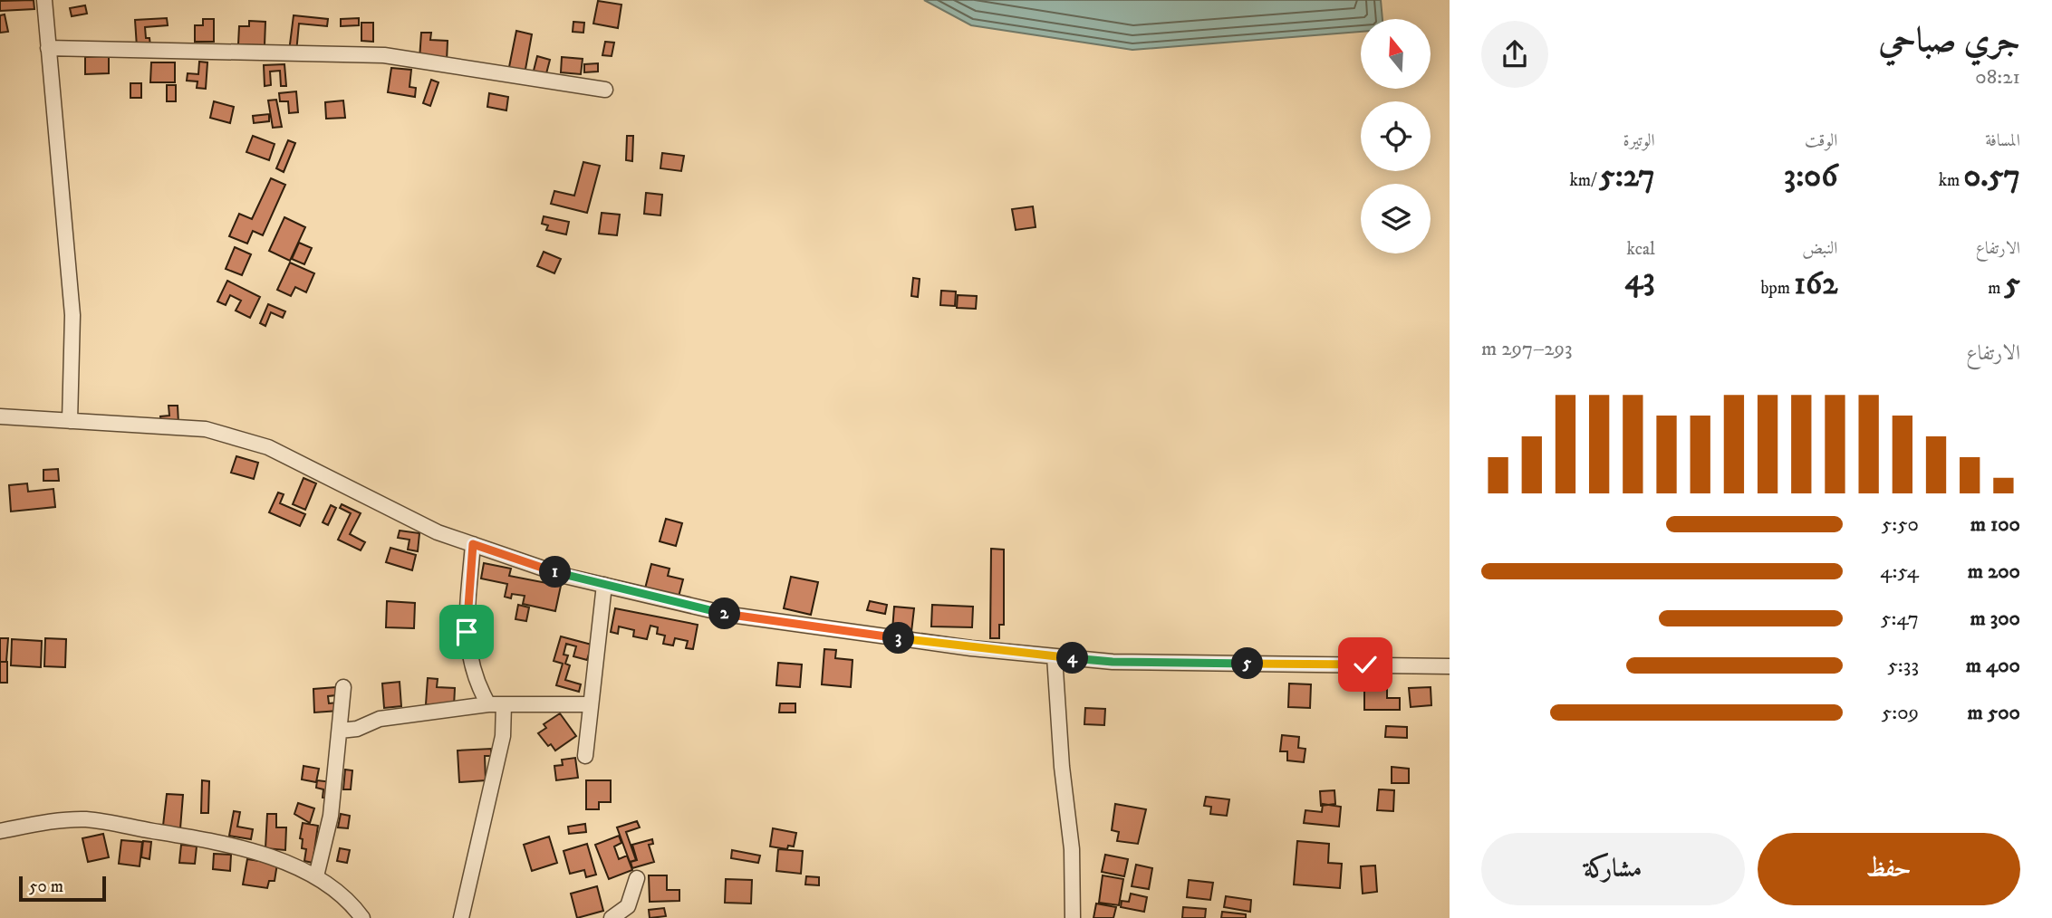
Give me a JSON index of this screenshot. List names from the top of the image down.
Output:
{
  "scale_bar": "50 m",
  "north": "top",
  "page": {
    "heading": ["جري صباحي", "08:21"],
    "stats": [
      ["المسافة", "0.57 km"],
      ["الوقت", "3:06"],
      ["الوتيرة", "5:27 /km"],
      ["الارتفاع", "5 m"],
      ["النبض", "162 bpm"],
      ["kcal", "43"]
    ],
    "chart": ["الارتفاع", "293–297 m"],
    "list": [
      {
        "name": "100 m",
        "note": "5:50"
      },
      {
        "name": "200 m",
        "note": "4:54"
      },
      {
        "name": "300 m",
        "note": "5:47"
      },
      {
        "name": "400 m",
        "note": "5:33"
      },
      {
        "name": "500 m",
        "note": "5:09"
      }
    ],
    "pins": [
      "1",
      "2",
      "3",
      "4",
      "5"
    ],
    "buttons": ["حفظ", "مشاركة"],
    "scale": "50 m"
  }
}
